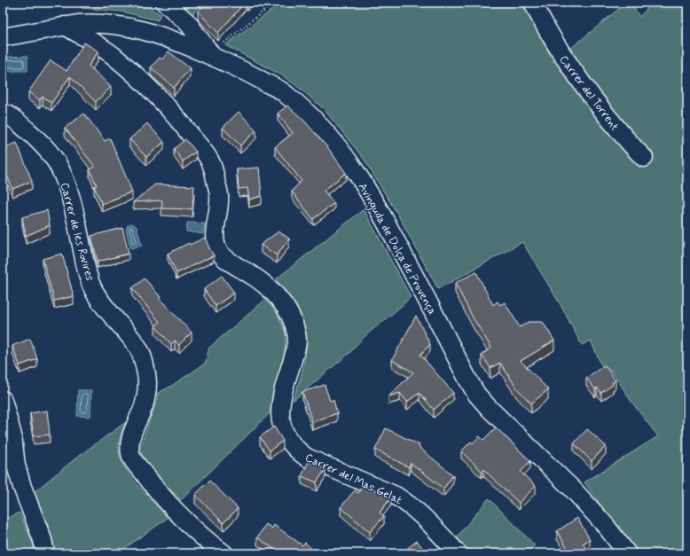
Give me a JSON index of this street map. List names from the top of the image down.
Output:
{
  "streets": {
    "street": [
      "Carrer del Torrent",
      "Carrer de les Rovires",
      "Avinguda de Dolça de Provença",
      "Carrer del Mas Gelat"
    ]
  },
  "crossings": [
    ["Avinguda de Dolça de Provença", "Carrer del Mas Gelat"]
  ]
}
